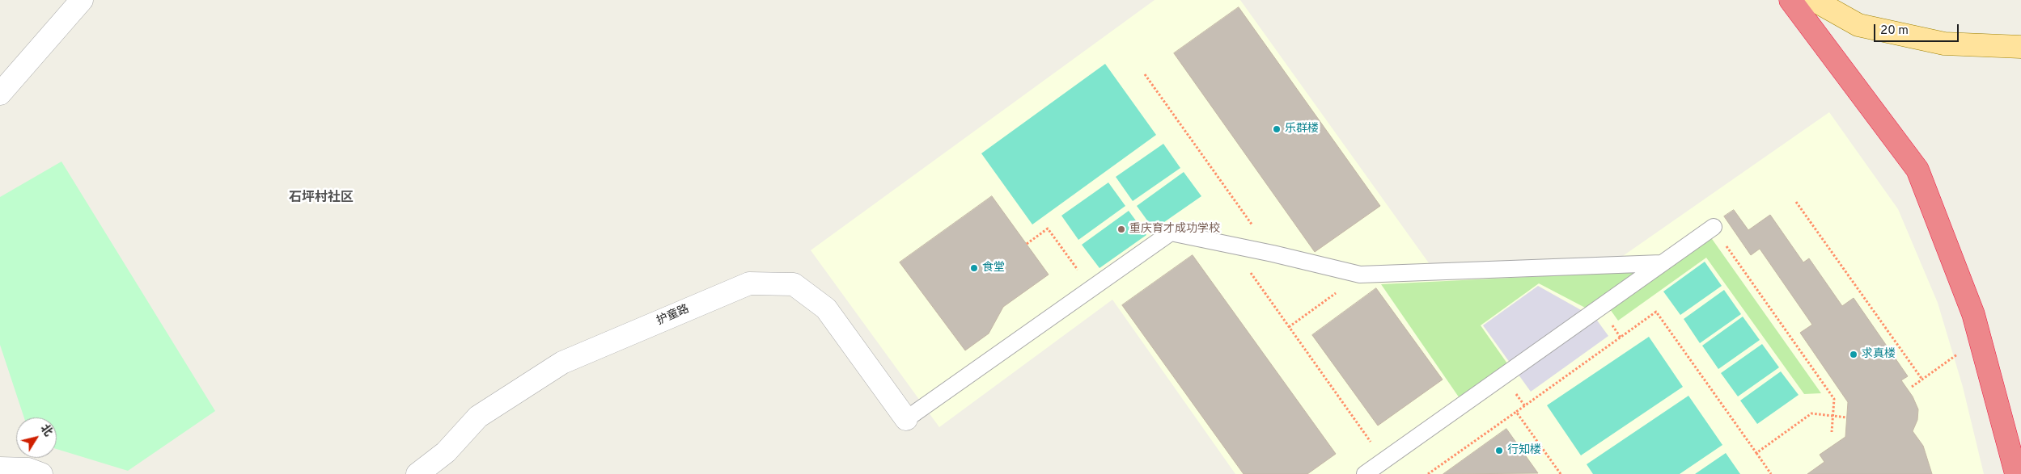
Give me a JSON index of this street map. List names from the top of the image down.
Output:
{
  "streets": {
    "street": ["护童路"]
  },
  "districts": ["石坪村社区"],
  "places": [
    "乐群楼",
    "重庆育才成功学校",
    "食堂",
    "求真楼",
    "行知楼"
  ],
  "scale_bar": "20 m",
  "north": "top right"
}
